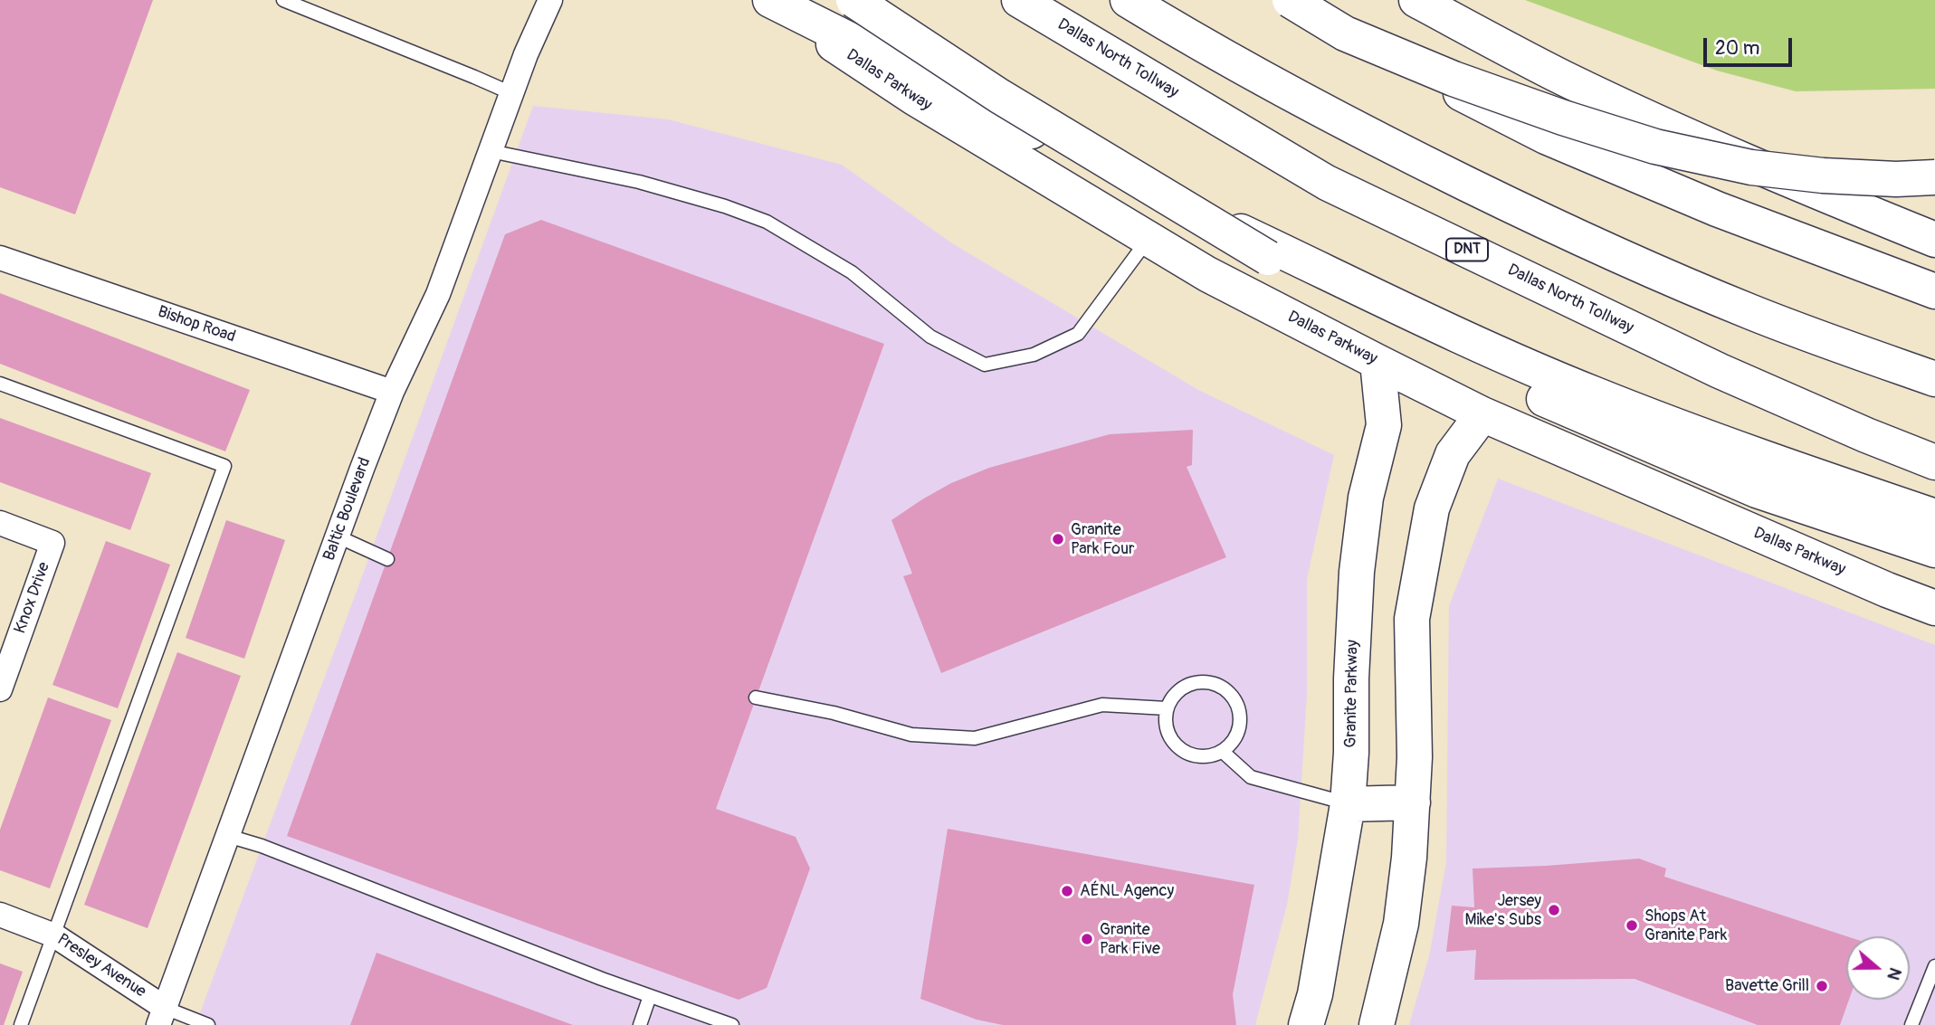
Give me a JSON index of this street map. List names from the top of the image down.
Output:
{
  "streets": {
    "main road": [
      "Dallas North Tollway",
      "Dallas Parkway",
      "DNT",
      "Granite Parkway"
    ],
    "street": [
      "Bishop Road",
      "Baltic Boulevard",
      "Knox Drive",
      "Presley Avenue"
    ]
  },
  "crossings": [
    ["Dallas Parkway", "Granite Parkway"],
    ["Bishop Road", "Baltic Boulevard"],
    ["Baltic Boulevard", "Presley Avenue"]
  ],
  "places": [
    "Granite Park Four",
    "AÉNL Agency",
    "Jersey Mike's Subs",
    "Shops At Granite Park",
    "Granite Park Five",
    "Bavette Grill"
  ],
  "scale_bar": "20 m",
  "north": "right"
}
